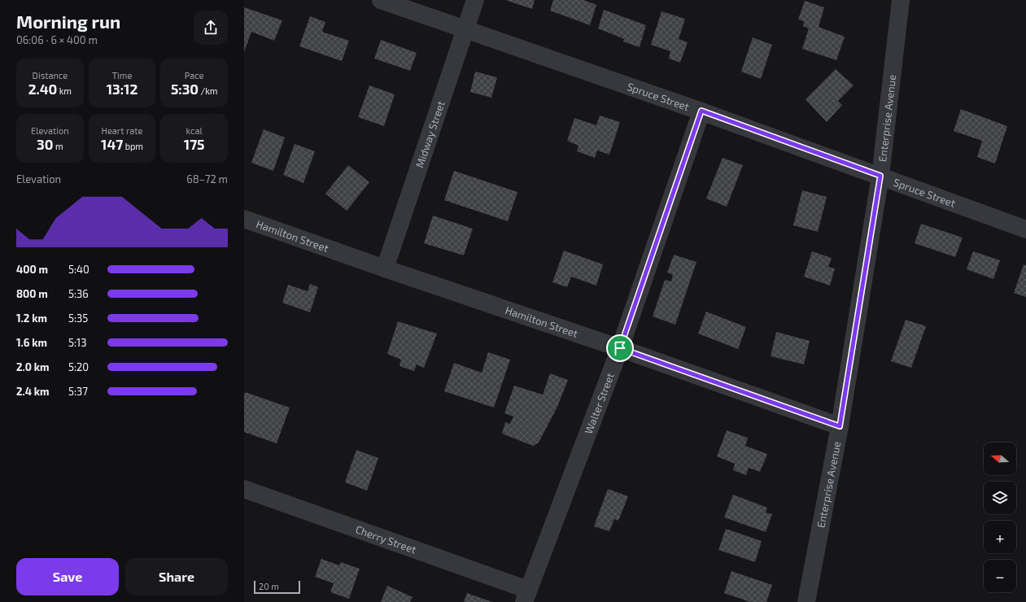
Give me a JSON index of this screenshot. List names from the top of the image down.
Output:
{
  "streets": {
    "street": [
      "Spruce Street",
      "Enterprise Avenue",
      "Midway Street",
      "Hamilton Street",
      "Walter Street",
      "Cherry Street"
    ]
  },
  "crossings": [
    ["Spruce Street", "Enterprise Avenue"],
    ["Spruce Street", "Midway Street"],
    ["Spruce Street", "Walter Street"],
    ["Enterprise Avenue", "Hamilton Street"],
    ["Midway Street", "Hamilton Street"],
    ["Hamilton Street", "Walter Street"],
    ["Walter Street", "Cherry Street"]
  ],
  "scale_bar": "20 m",
  "north": "left",
  "page": {
    "heading": ["Morning run", "06:06 · 6 × 400 m"],
    "stats": [
      ["Distance", "2.40 km"],
      ["Time", "13:12"],
      ["Pace", "5:30 /km"],
      ["Elevation", "30 m"],
      ["Heart rate", "147 bpm"],
      ["kcal", "175"]
    ],
    "chart": ["Elevation", "68–72 m"],
    "list": [
      {
        "name": "400 m",
        "note": "5:40"
      },
      {
        "name": "800 m",
        "note": "5:36"
      },
      {
        "name": "1.2 km",
        "note": "5:35"
      },
      {
        "name": "1.6 km",
        "note": "5:13"
      },
      {
        "name": "2.0 km",
        "note": "5:20"
      },
      {
        "name": "2.4 km",
        "note": "5:37"
      }
    ],
    "map_buttons": ["+", "−"],
    "buttons": ["Save", "Share"],
    "scale": "20 m"
  }
}
